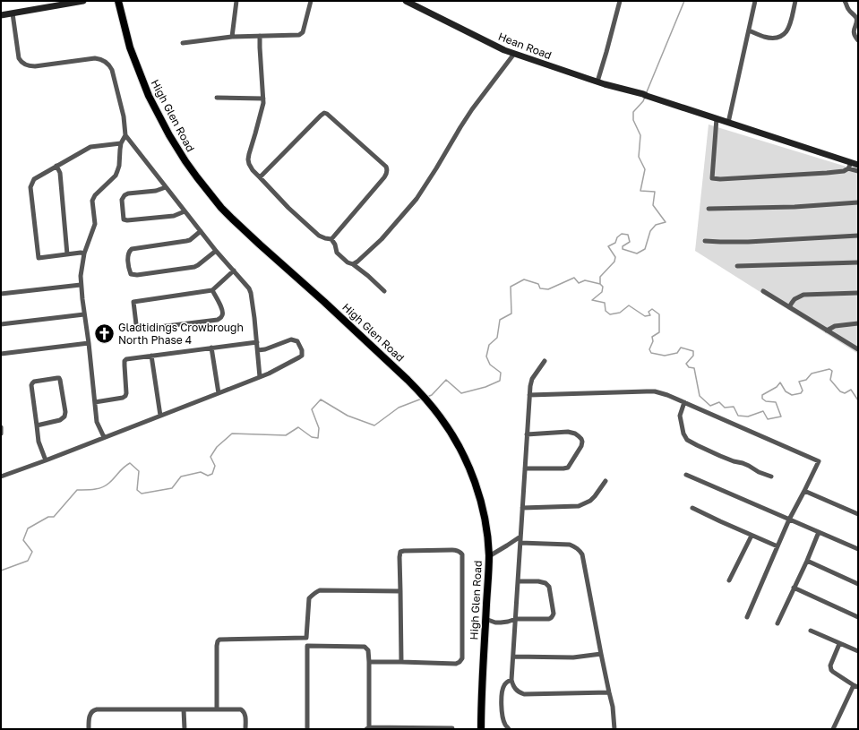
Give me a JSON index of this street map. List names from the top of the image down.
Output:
{
  "streets": {
    "main road": ["High Glen Road"],
    "street": ["Hean Road"]
  },
  "places": {
    "church": ["Gladtidings Crowbrough North Phase 4"]
  }
}
